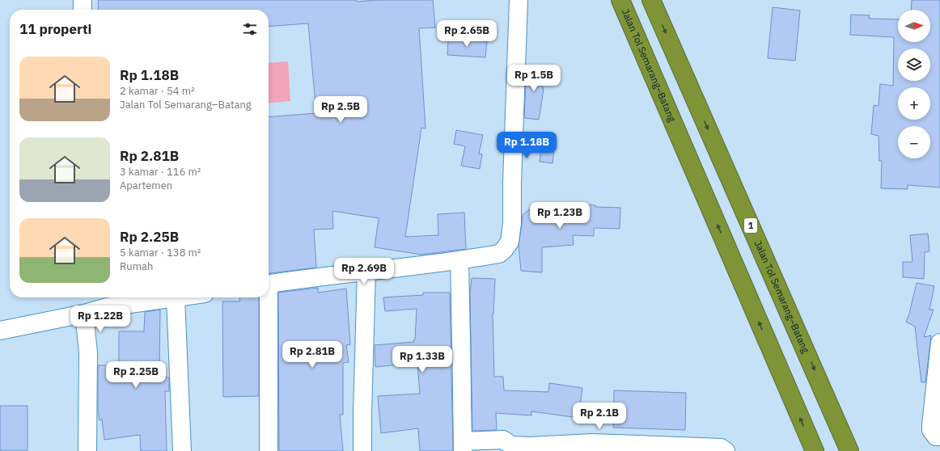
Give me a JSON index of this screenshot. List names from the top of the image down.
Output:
{
  "streets": {
    "highway": ["Jalan Tol Semarang–Batang", "1"]
  },
  "north": "right",
  "page": {
    "map_buttons": ["+", "−"],
    "heading": "11 properti",
    "price": [
      "Rp 2.65B",
      "Rp 1.5B",
      "Rp 2.5B",
      "Rp 1.18B",
      "Rp 1.23B",
      "Rp 2.69B",
      "Rp 1.22B",
      "Rp 2.81B",
      "Rp 1.33B",
      "Rp 2.25B",
      "Rp 2.1B"
    ],
    "list": [
      {
        "name": "Rp 1.18B",
        "note": "2 kamar · 54 m² · Jalan Tol Semarang–Batang"
      },
      {
        "name": "Rp 2.81B",
        "note": "3 kamar · 116 m² · Apartemen"
      },
      {
        "name": "Rp 2.25B",
        "note": "5 kamar · 138 m² · Rumah"
      }
    ]
  }
}
